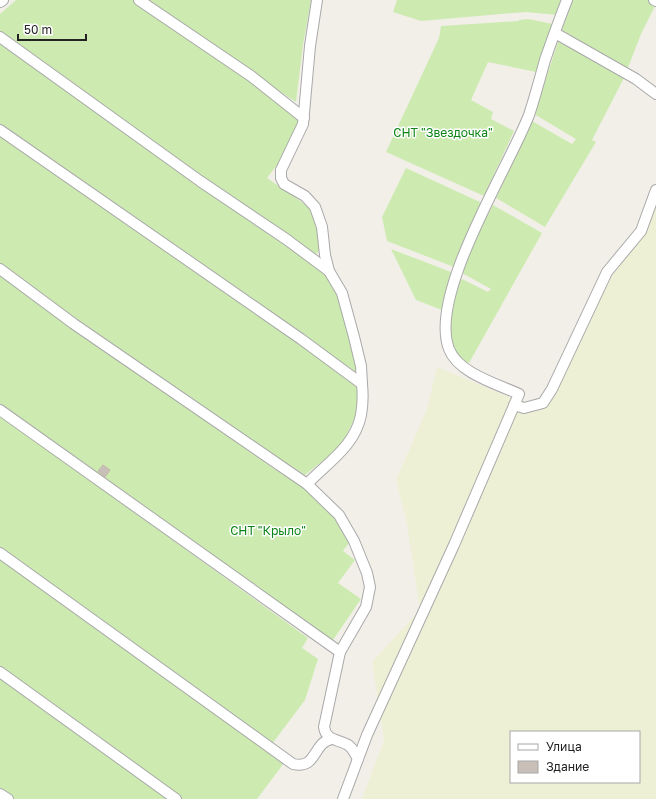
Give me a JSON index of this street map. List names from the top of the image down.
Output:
{
  "parks": ["СНТ \"Звездочка\"", "СНТ \"Крыло\""],
  "legend": ["Улица", "Здание"],
  "scale_bar": "50 m"
}
